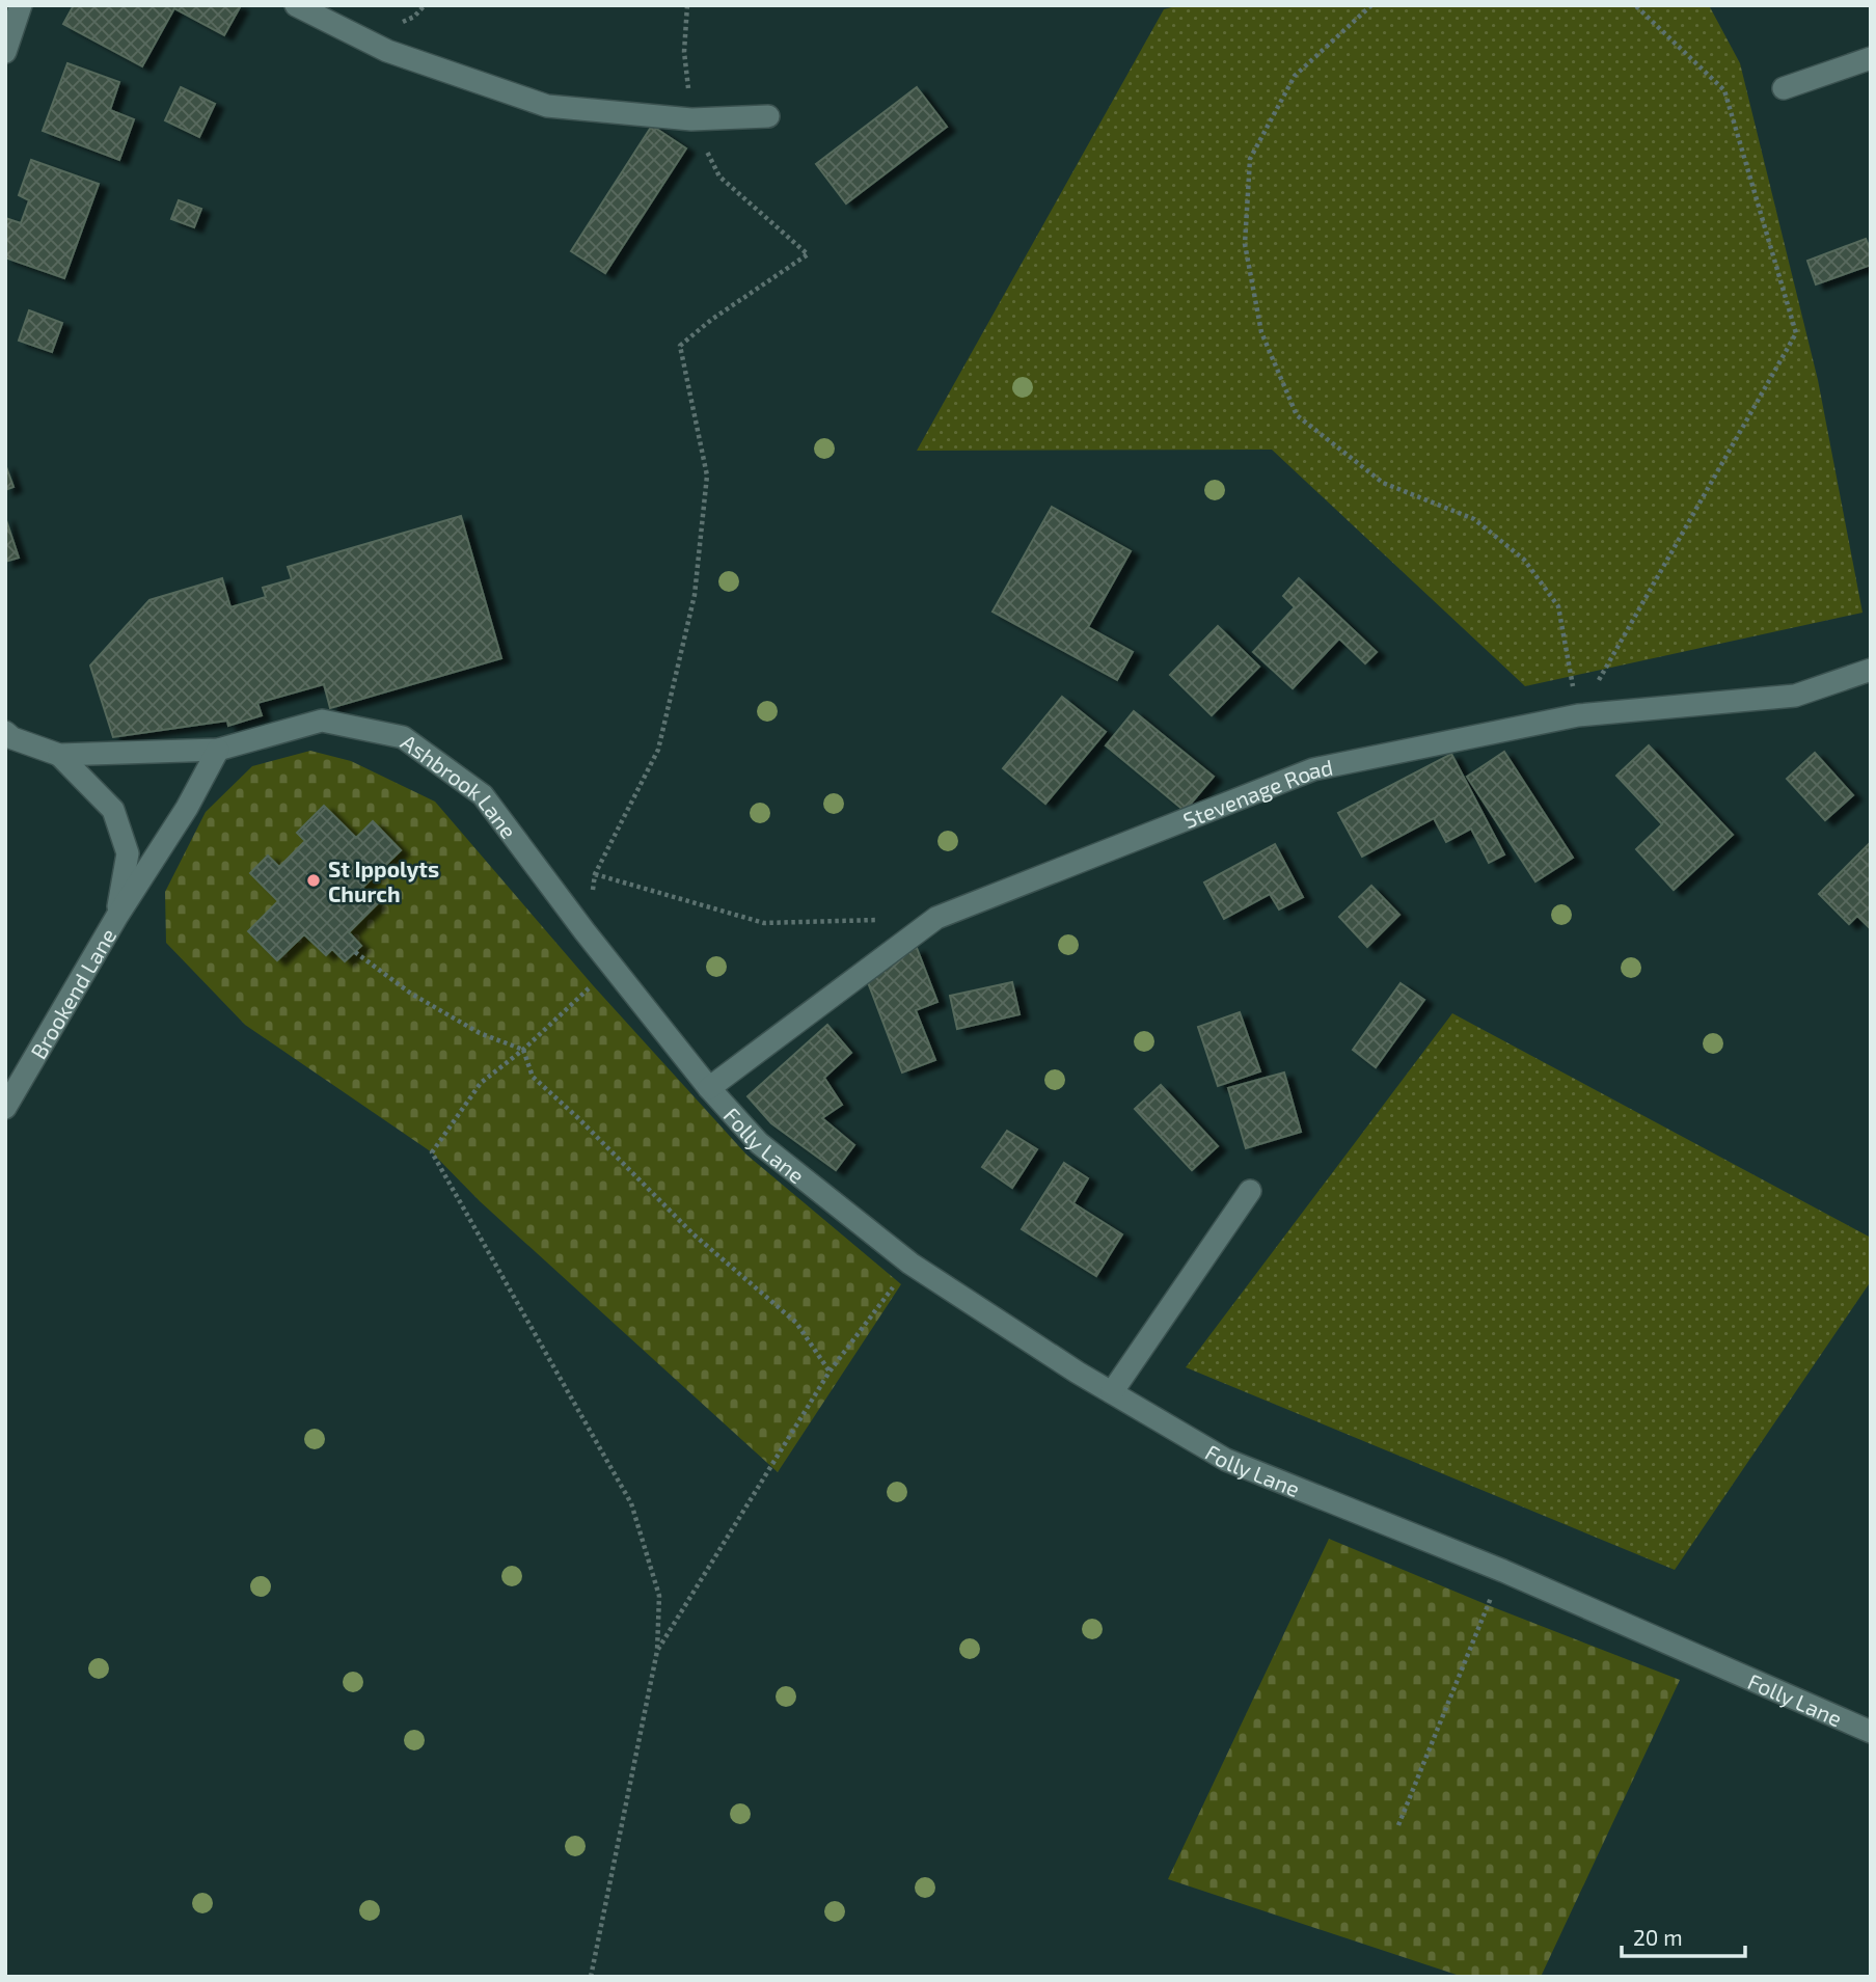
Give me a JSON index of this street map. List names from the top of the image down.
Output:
{
  "streets": {
    "street": [
      "Ashbrook Lane",
      "Stevenage Road",
      "Brookend Lane",
      "Folly Lane"
    ]
  },
  "crossings": [
    ["Ashbrook Lane", "Stevenage Road"],
    ["Ashbrook Lane", "Brookend Lane"],
    ["Ashbrook Lane", "Folly Lane"],
    ["Stevenage Road", "Folly Lane"]
  ],
  "places": ["St Ippolyts Church"],
  "scale_bar": "20 m"
}
